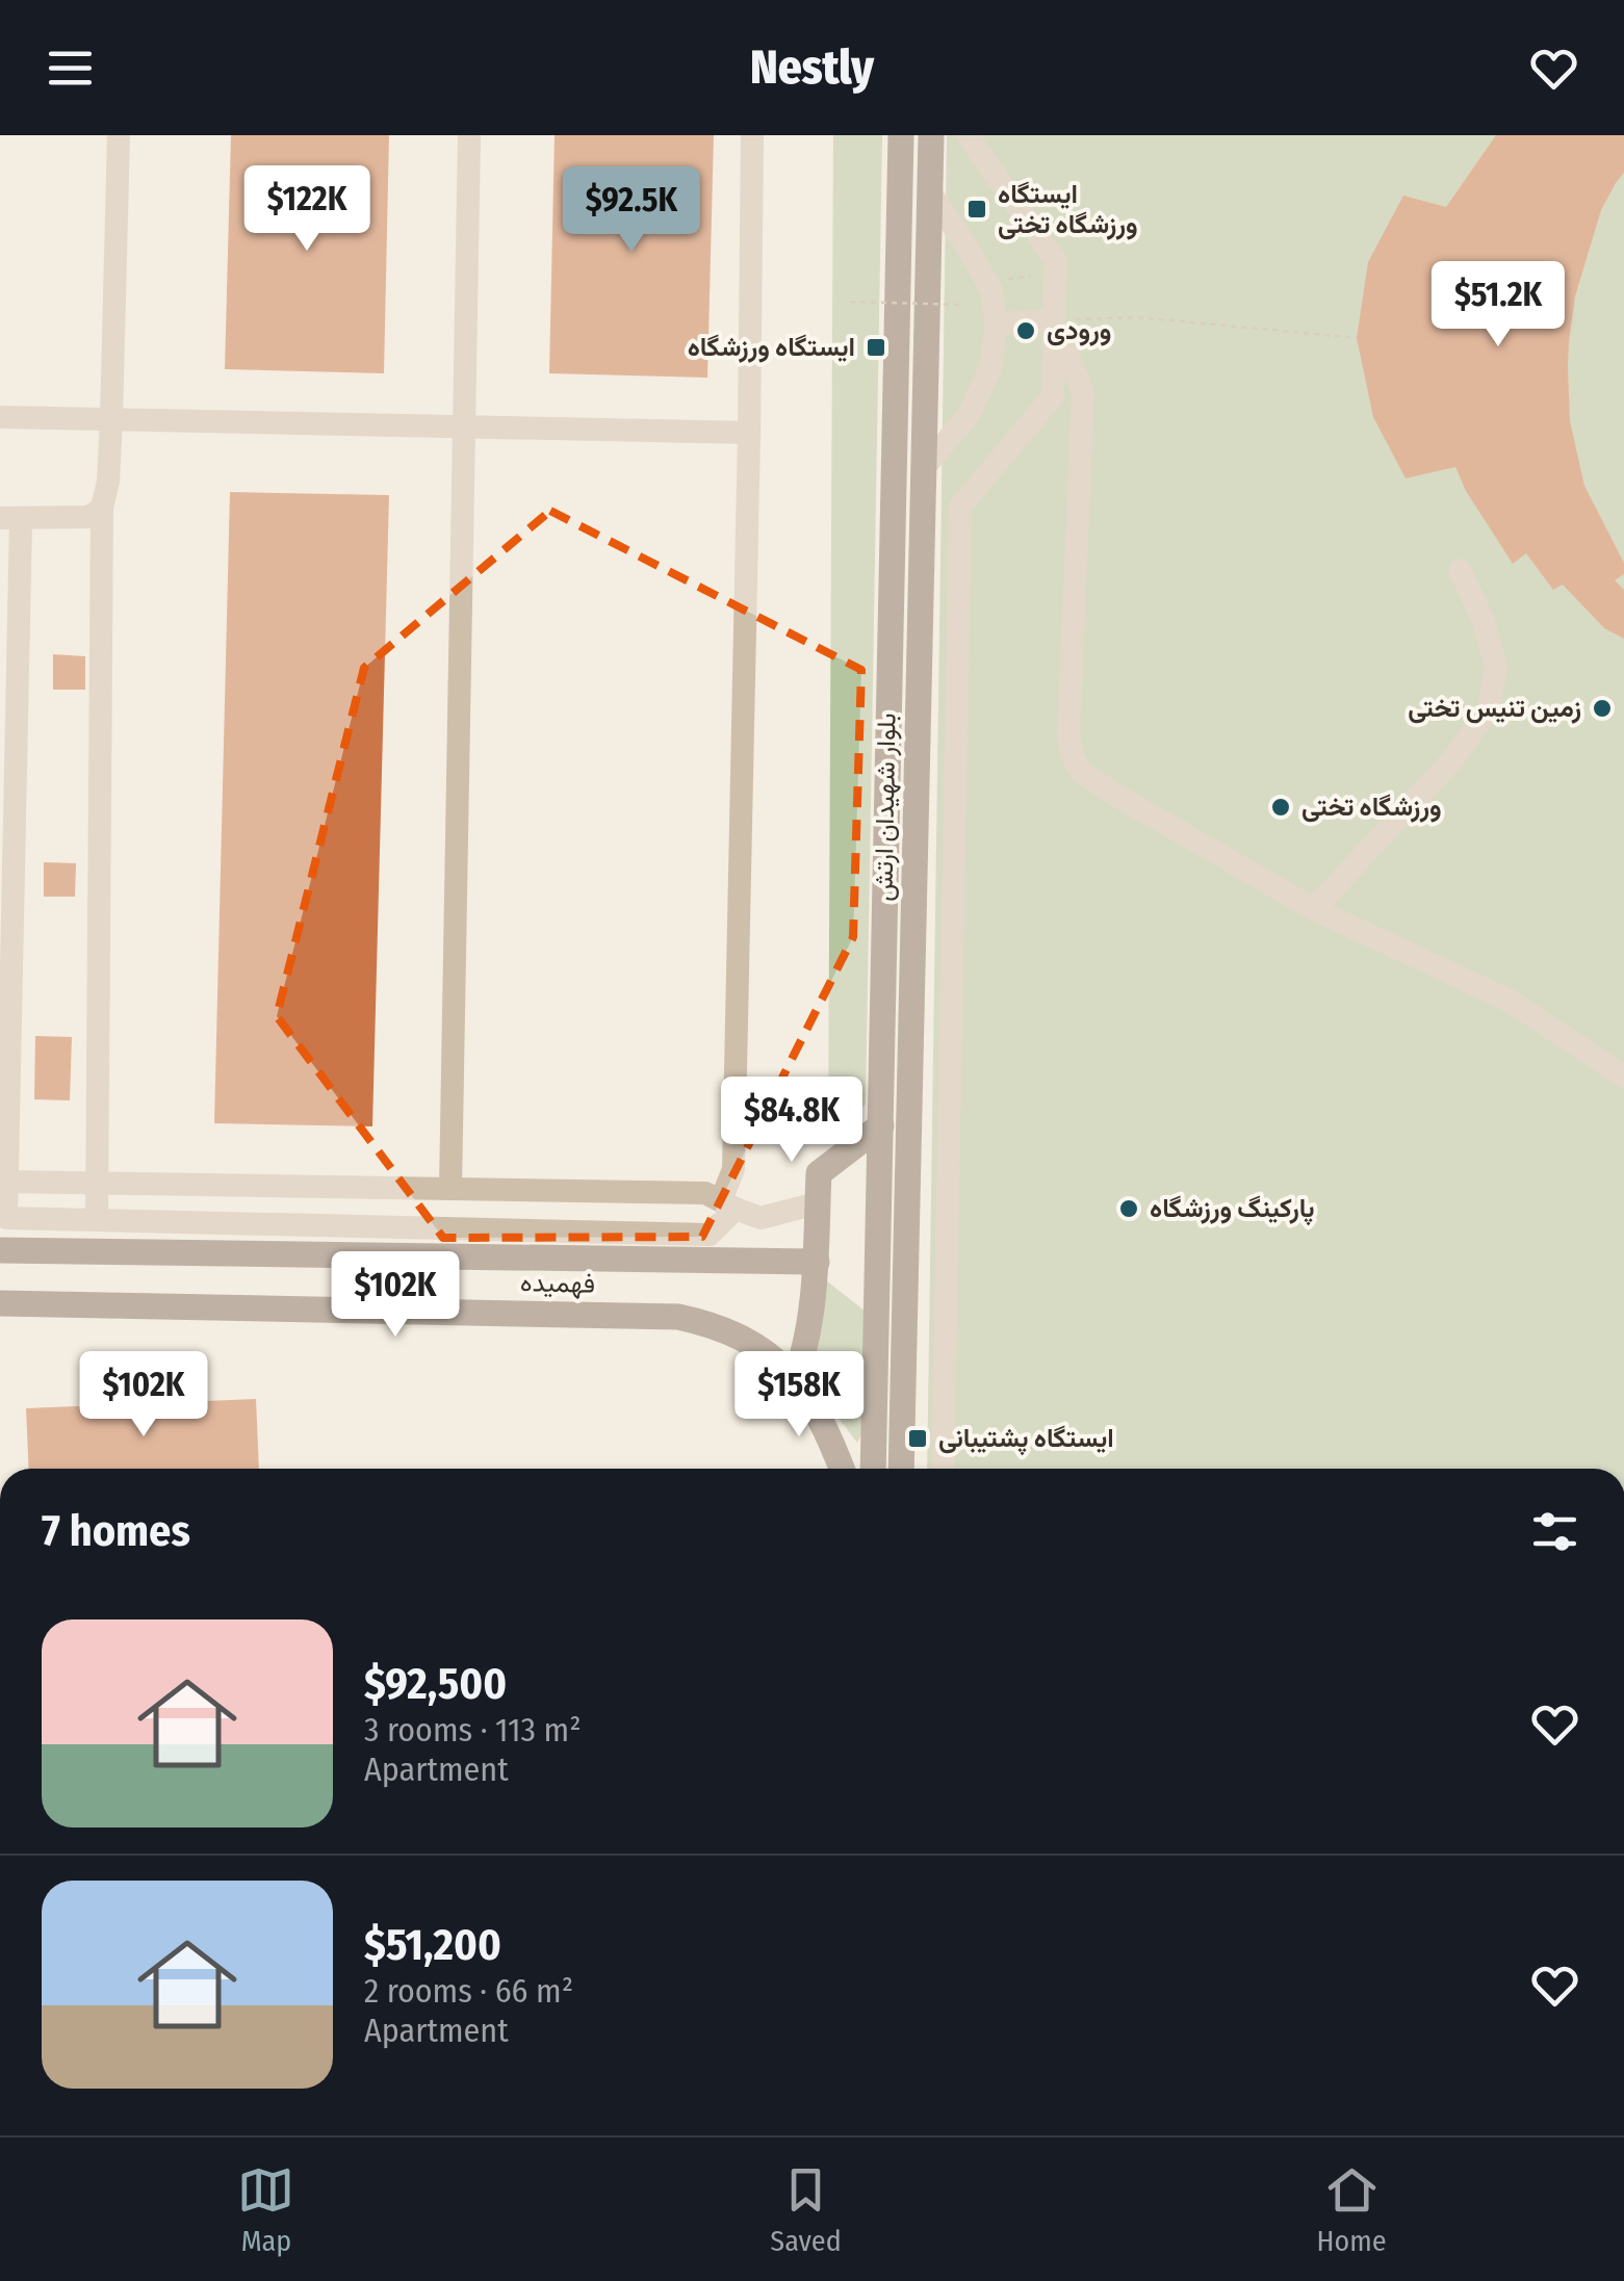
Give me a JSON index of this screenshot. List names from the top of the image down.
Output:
{
  "streets": {
    "main road": ["بلوار شهیدان ارتش", "فهمیده"]
  },
  "places": {
    "transit": ["ایستگاه ورزشگاه تختی", "ایستگاه ورزشگاه", "ایستگاه پشتیبانی"],
    "other": [
      "ورودی",
      "زمین تنیس تختی",
      "ورزشگاه تختی",
      "پارکینگ ورزشگاه"
    ]
  },
  "page": {
    "header": "Nestly",
    "price": [
      "$122K",
      "$92.5K",
      "$51.2K",
      "$84.8K",
      "$102K",
      "$102K",
      "$158K"
    ],
    "heading": "7 homes",
    "list": [
      {
        "name": "$92,500",
        "note": "3 rooms · 113 m² · Apartment"
      },
      {
        "name": "$51,200",
        "note": "2 rooms · 66 m² · Apartment"
      }
    ],
    "tabs": ["Map", "Saved", "Home"]
  }
}
